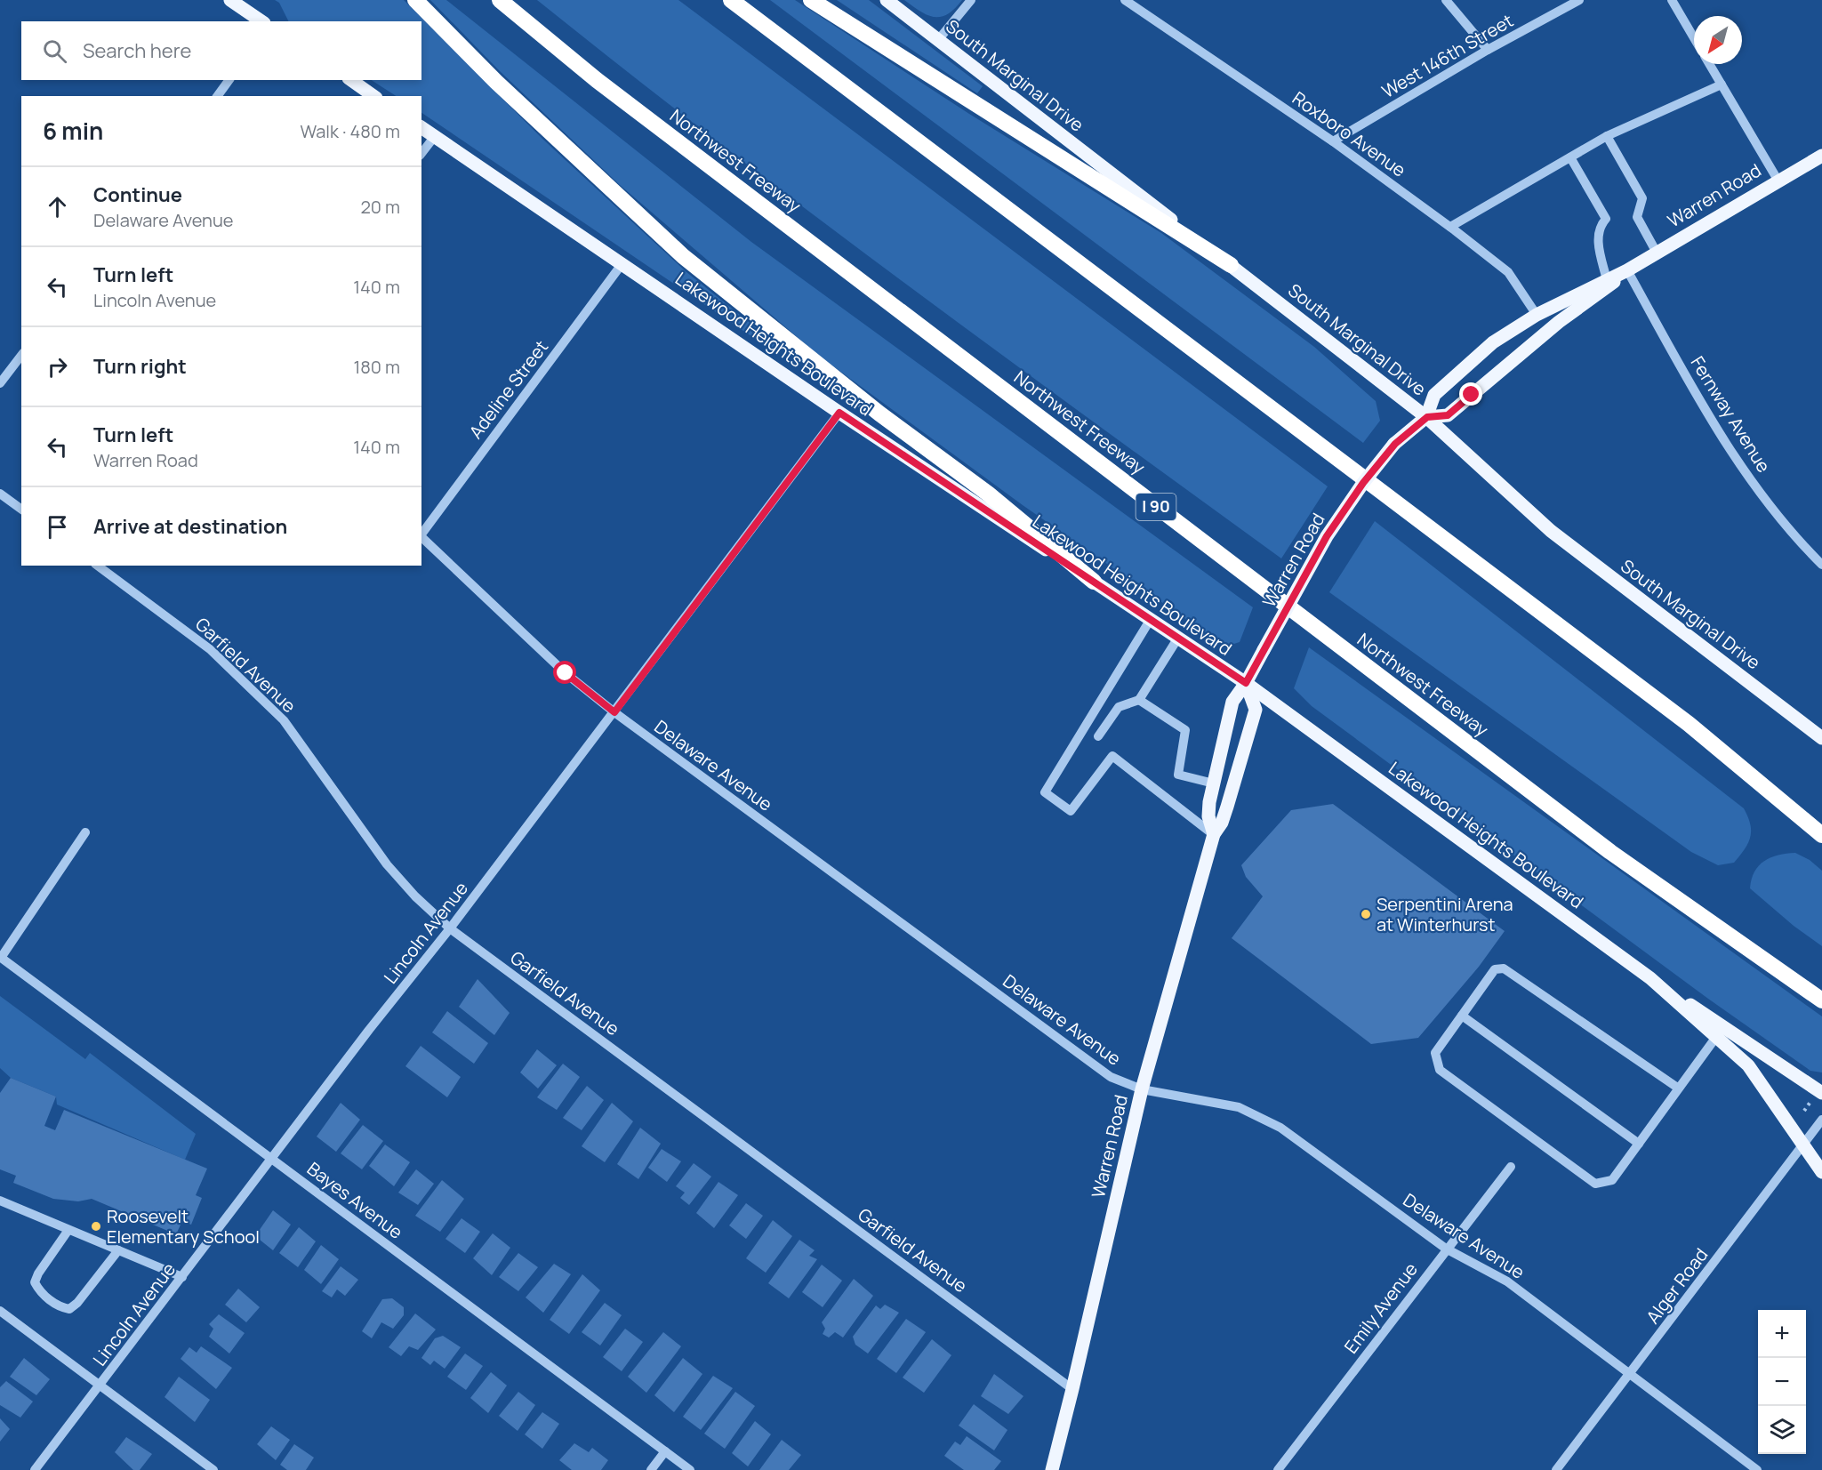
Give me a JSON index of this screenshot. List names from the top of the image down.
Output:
{
  "streets": {
    "highway": ["Northwest Freeway", "I 90"],
    "main road": ["South Marginal Drive", "Warren Road", "Lakewood Heights Boulevard"],
    "street": [
      "West 146th Street",
      "Roxboro Avenue",
      "Adeline Street",
      "Fernway Avenue",
      "Garfield Avenue",
      "Delaware Avenue",
      "Lincoln Avenue",
      "Bayes Avenue",
      "Alger Road",
      "Emily Avenue"
    ]
  },
  "crossings": [
    ["West 146th Street", "Roxboro Avenue"],
    ["South Marginal Drive", "Warren Road"],
    ["Roxboro Avenue", "Warren Road"],
    ["Warren Road", "Lakewood Heights Boulevard"],
    ["Warren Road", "Fernway Avenue"],
    ["Warren Road", "Garfield Avenue"],
    ["Warren Road", "Delaware Avenue"],
    ["Lakewood Heights Boulevard", "Adeline Street"],
    ["Lakewood Heights Boulevard", "Lincoln Avenue"],
    ["Lakewood Heights Boulevard", "Alger Road"],
    ["Garfield Avenue", "Lincoln Avenue"],
    ["Delaware Avenue", "Lincoln Avenue"],
    ["Delaware Avenue", "Alger Road"],
    ["Delaware Avenue", "Emily Avenue"],
    ["Lincoln Avenue", "Bayes Avenue"]
  ],
  "places": ["Serpentini Arena at Winterhurst", "Roosevelt Elementary School"],
  "north": "bottom left",
  "page": {
    "search": "Search here",
    "heading": ["6 min", "Walk · 480 m"],
    "list": [
      ["Continue", "Delaware Avenue", "20 m"],
      ["Turn left", "Lincoln Avenue", "140 m"],
      ["Turn right", "180 m"],
      ["Turn left", "Warren Road", "140 m"],
      "Arrive at destination"
    ],
    "map_buttons": ["+", "−"]
  }
}
